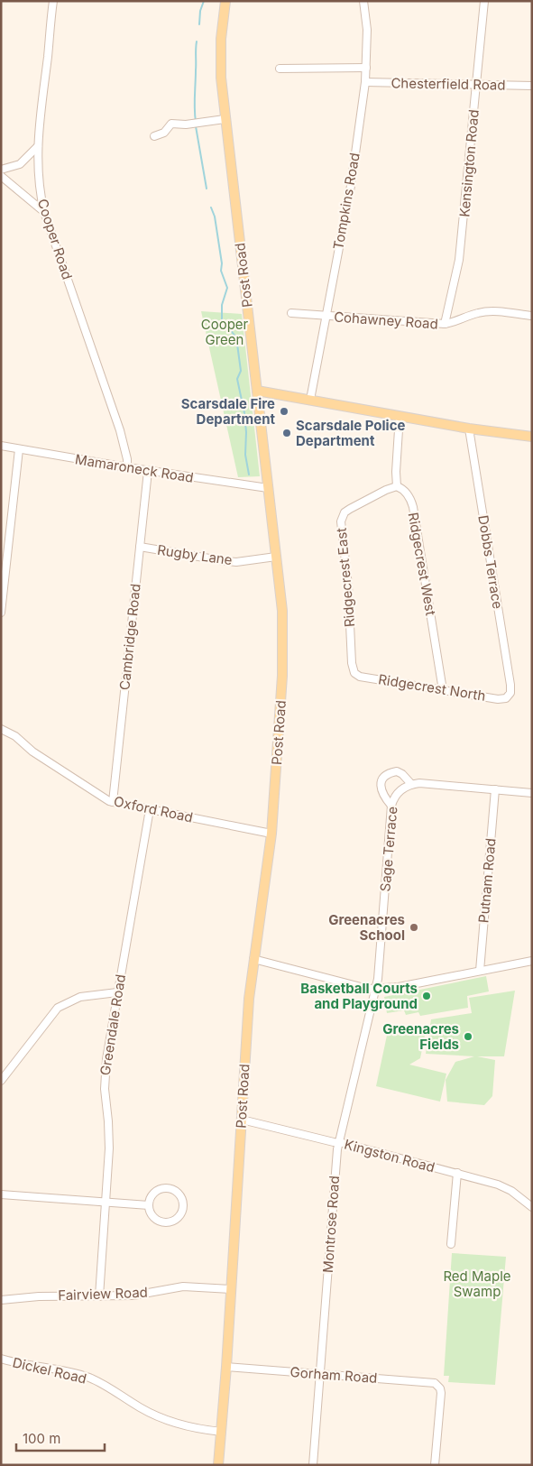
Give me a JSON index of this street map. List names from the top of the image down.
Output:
{
  "streets": {
    "main road": ["Post Road"],
    "street": [
      "Chesterfield Road",
      "Kensington Road",
      "Tompkins Road",
      "Cooper Road",
      "Cohawney Road",
      "Mamaroneck Road",
      "Rugby Lane",
      "Dobbs Terrace",
      "Ridgecrest West",
      "Ridgecrest East",
      "Cambridge Road",
      "Ridgecrest North",
      "Oxford Road",
      "Sage Terrace",
      "Putnam Road",
      "Greendale Road",
      "Kingston Road",
      "Montrose Road",
      "Fairview Road",
      "Dickel Road",
      "Gorham Road"
    ]
  },
  "crossings": [
    ["Chesterfield Road", "Kensington Road"],
    ["Chesterfield Road", "Tompkins Road"],
    ["Kensington Road", "Cohawney Road"],
    ["Tompkins Road", "Cohawney Road"],
    ["Cooper Road", "Mamaroneck Road"],
    ["Post Road", "Mamaroneck Road"],
    ["Post Road", "Rugby Lane"],
    ["Post Road", "Oxford Road"],
    ["Post Road", "Kingston Road"],
    ["Post Road", "Fairview Road"],
    ["Post Road", "Dickel Road"],
    ["Post Road", "Gorham Road"],
    ["Mamaroneck Road", "Cambridge Road"],
    ["Rugby Lane", "Cambridge Road"],
    ["Dobbs Terrace", "Ridgecrest North"],
    ["Ridgecrest West", "Ridgecrest East"],
    ["Ridgecrest West", "Ridgecrest North"],
    ["Ridgecrest East", "Ridgecrest North"],
    ["Cambridge Road", "Oxford Road"],
    ["Oxford Road", "Greendale Road"],
    ["Sage Terrace", "Montrose Road"],
    ["Greendale Road", "Fairview Road"],
    ["Kingston Road", "Montrose Road"],
    ["Montrose Road", "Gorham Road"]
  ],
  "parks": ["Cooper Green", "Red Maple Swamp"],
  "places": [
    "Scarsdale Fire Department",
    "Scarsdale Police Department",
    "Greenacres School",
    "Basketball Courts and Playground",
    "Greenacres Fields"
  ],
  "scale_bar": "100 m"
}
